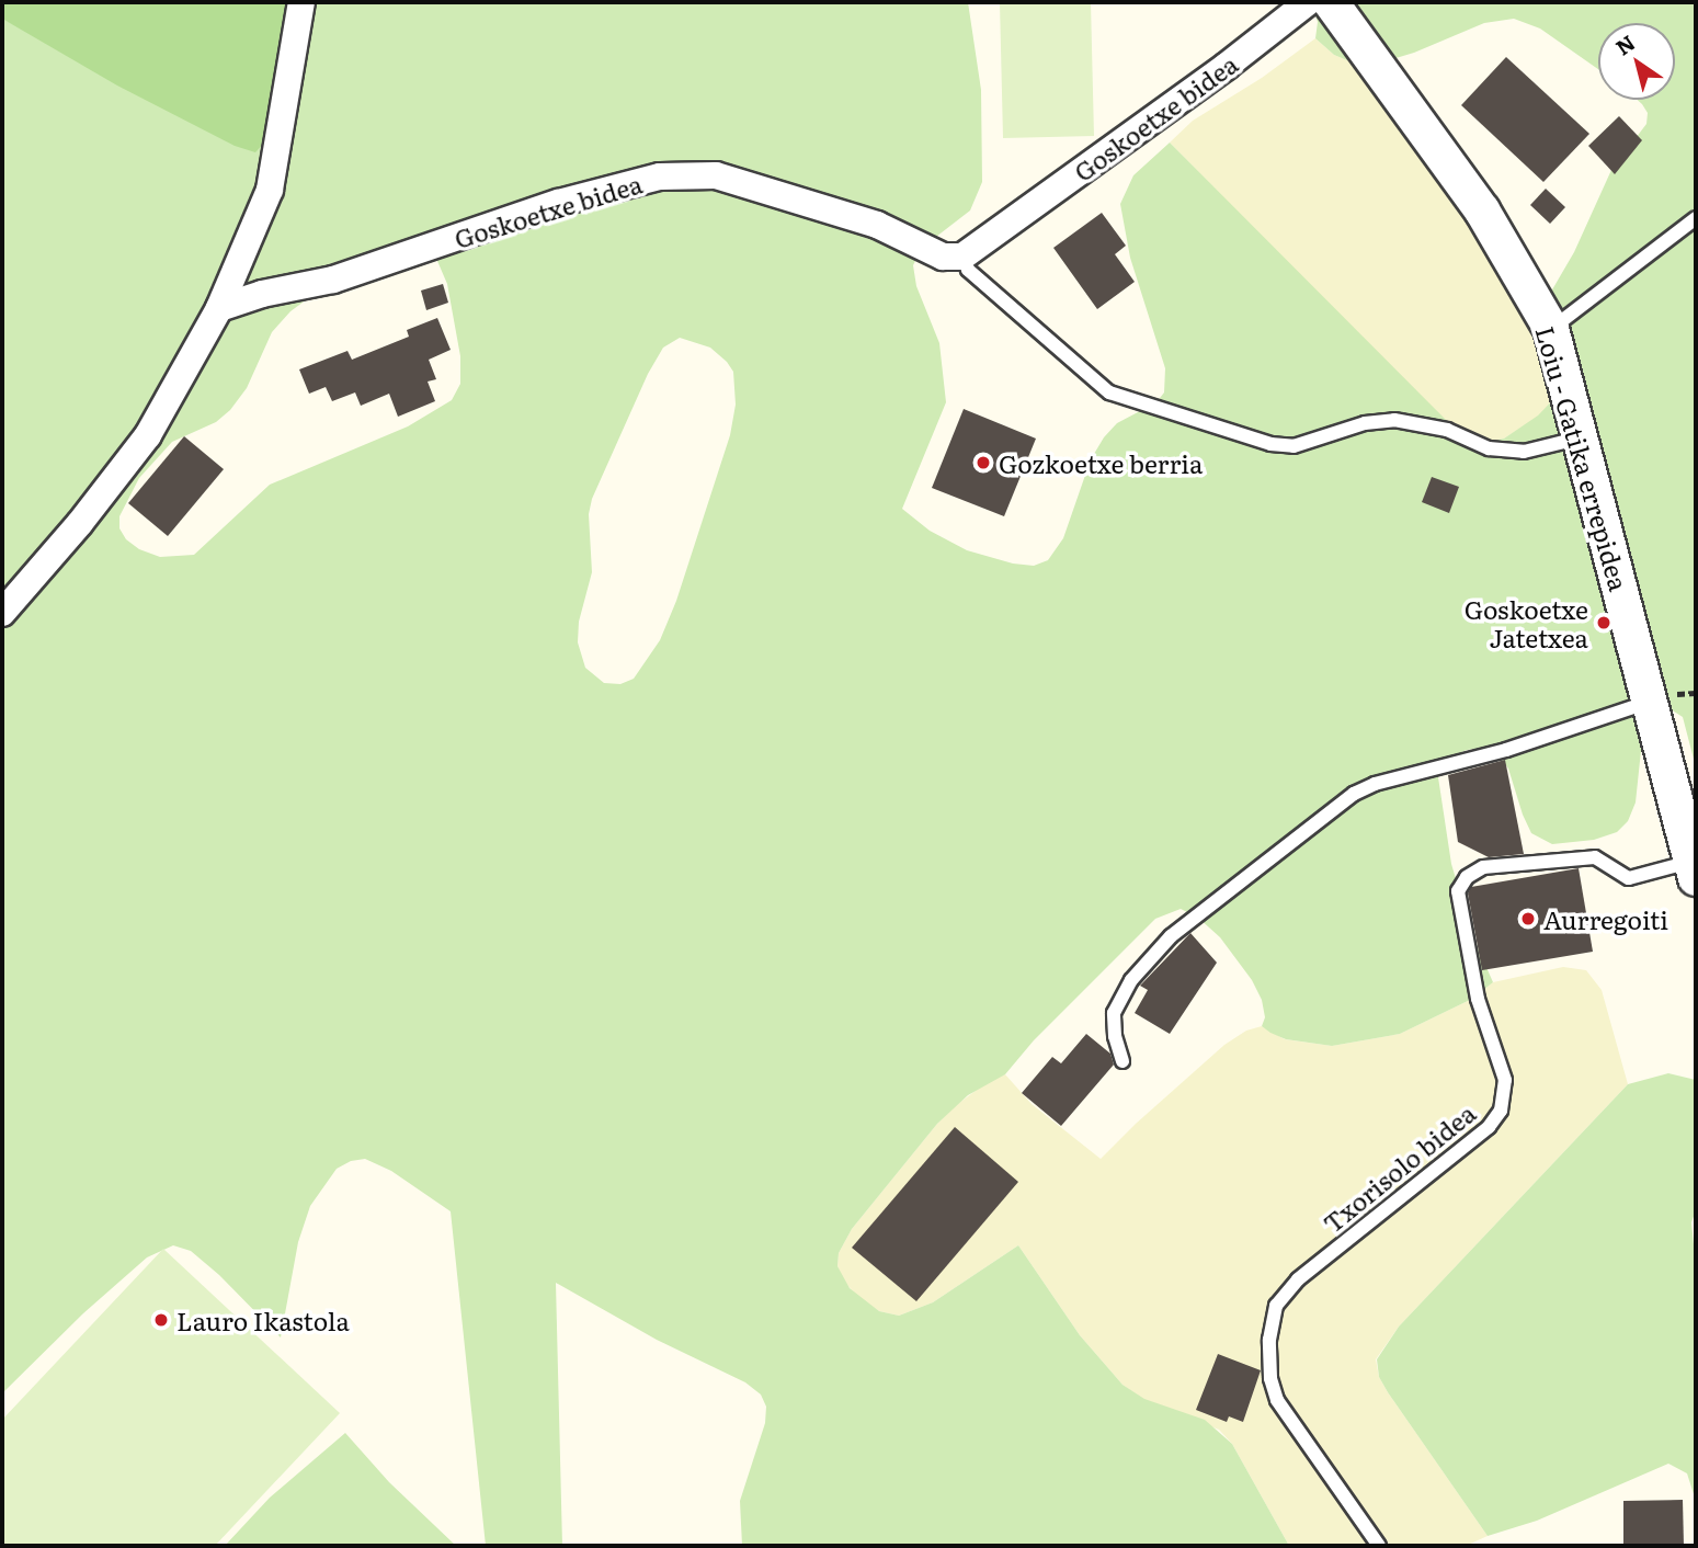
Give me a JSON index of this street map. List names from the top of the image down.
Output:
{
  "streets": {
    "street": ["Goskoetxe bidea", "Loiu - Gatika errepidea"],
    "lane": ["Txorisolo bidea"]
  },
  "crossings": [
    ["Loiu - Gatika errepidea", "Txorisolo bidea"]
  ],
  "places": [
    "Gozkoetxe berria",
    "Goskoetxe Jatetxea",
    "Aurregoiti",
    "Lauro Ikastola"
  ],
  "north": "top left"
}
